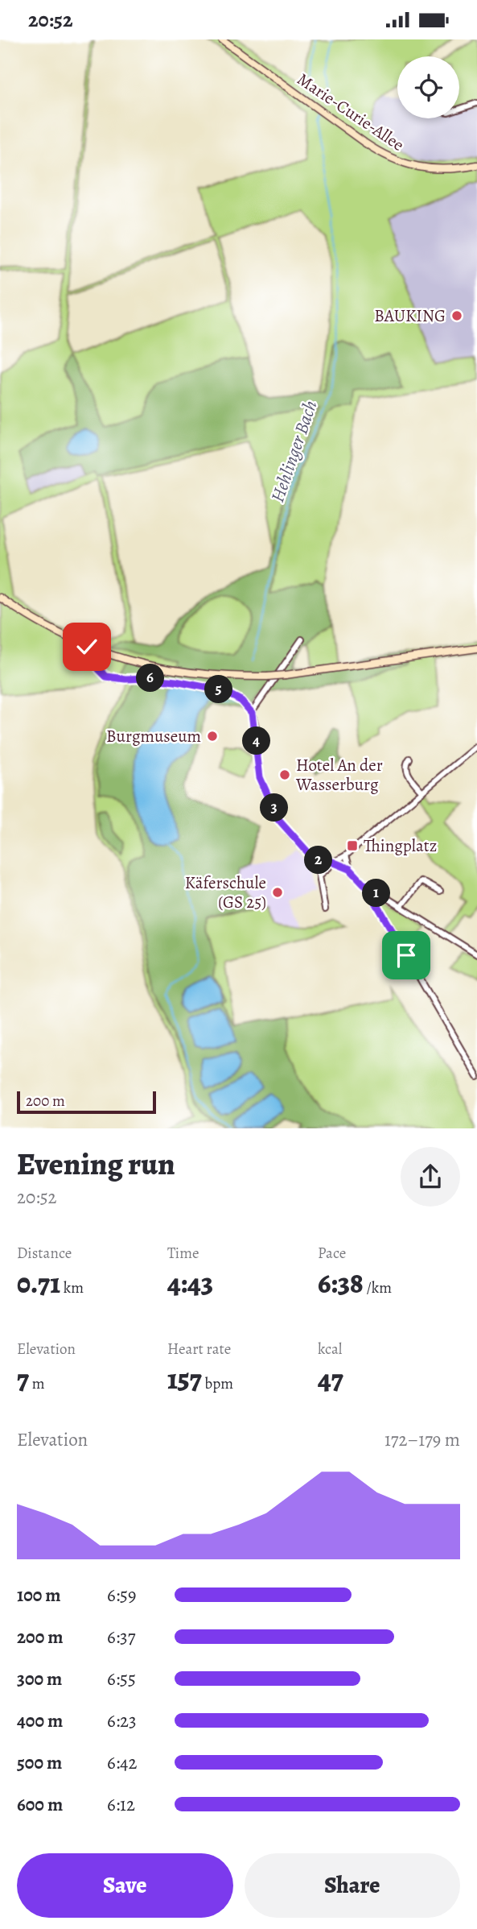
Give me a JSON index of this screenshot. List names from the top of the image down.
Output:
{
  "streets": {
    "street": ["Marie-Curie-Allee"]
  },
  "water": ["Hehlinger Bach"],
  "places": {
    "other": [
      "BAUKING",
      "Burgmuseum",
      "Hotel An der Wasserburg",
      "Käferschule (GS 25)"
    ],
    "transit": ["Thingplatz"]
  },
  "scale_bar": "200 m",
  "page": {
    "status": "20:52",
    "pins": [
      "6",
      "5",
      "4",
      "3",
      "2",
      "1"
    ],
    "scale": "200 m",
    "heading": ["Evening run", "20:52"],
    "stats": [
      ["Distance", "0.71 km"],
      ["Time", "4:43"],
      ["Pace", "6:38 /km"],
      ["Elevation", "7 m"],
      ["Heart rate", "157 bpm"],
      ["kcal", "47"]
    ],
    "chart": ["Elevation", "172–179 m"],
    "list": [
      {
        "name": "100 m",
        "note": "6:59"
      },
      {
        "name": "200 m",
        "note": "6:37"
      },
      {
        "name": "300 m",
        "note": "6:55"
      },
      {
        "name": "400 m",
        "note": "6:23"
      },
      {
        "name": "500 m",
        "note": "6:42"
      },
      {
        "name": "600 m",
        "note": "6:12"
      }
    ],
    "buttons": ["Save", "Share"]
  }
}
